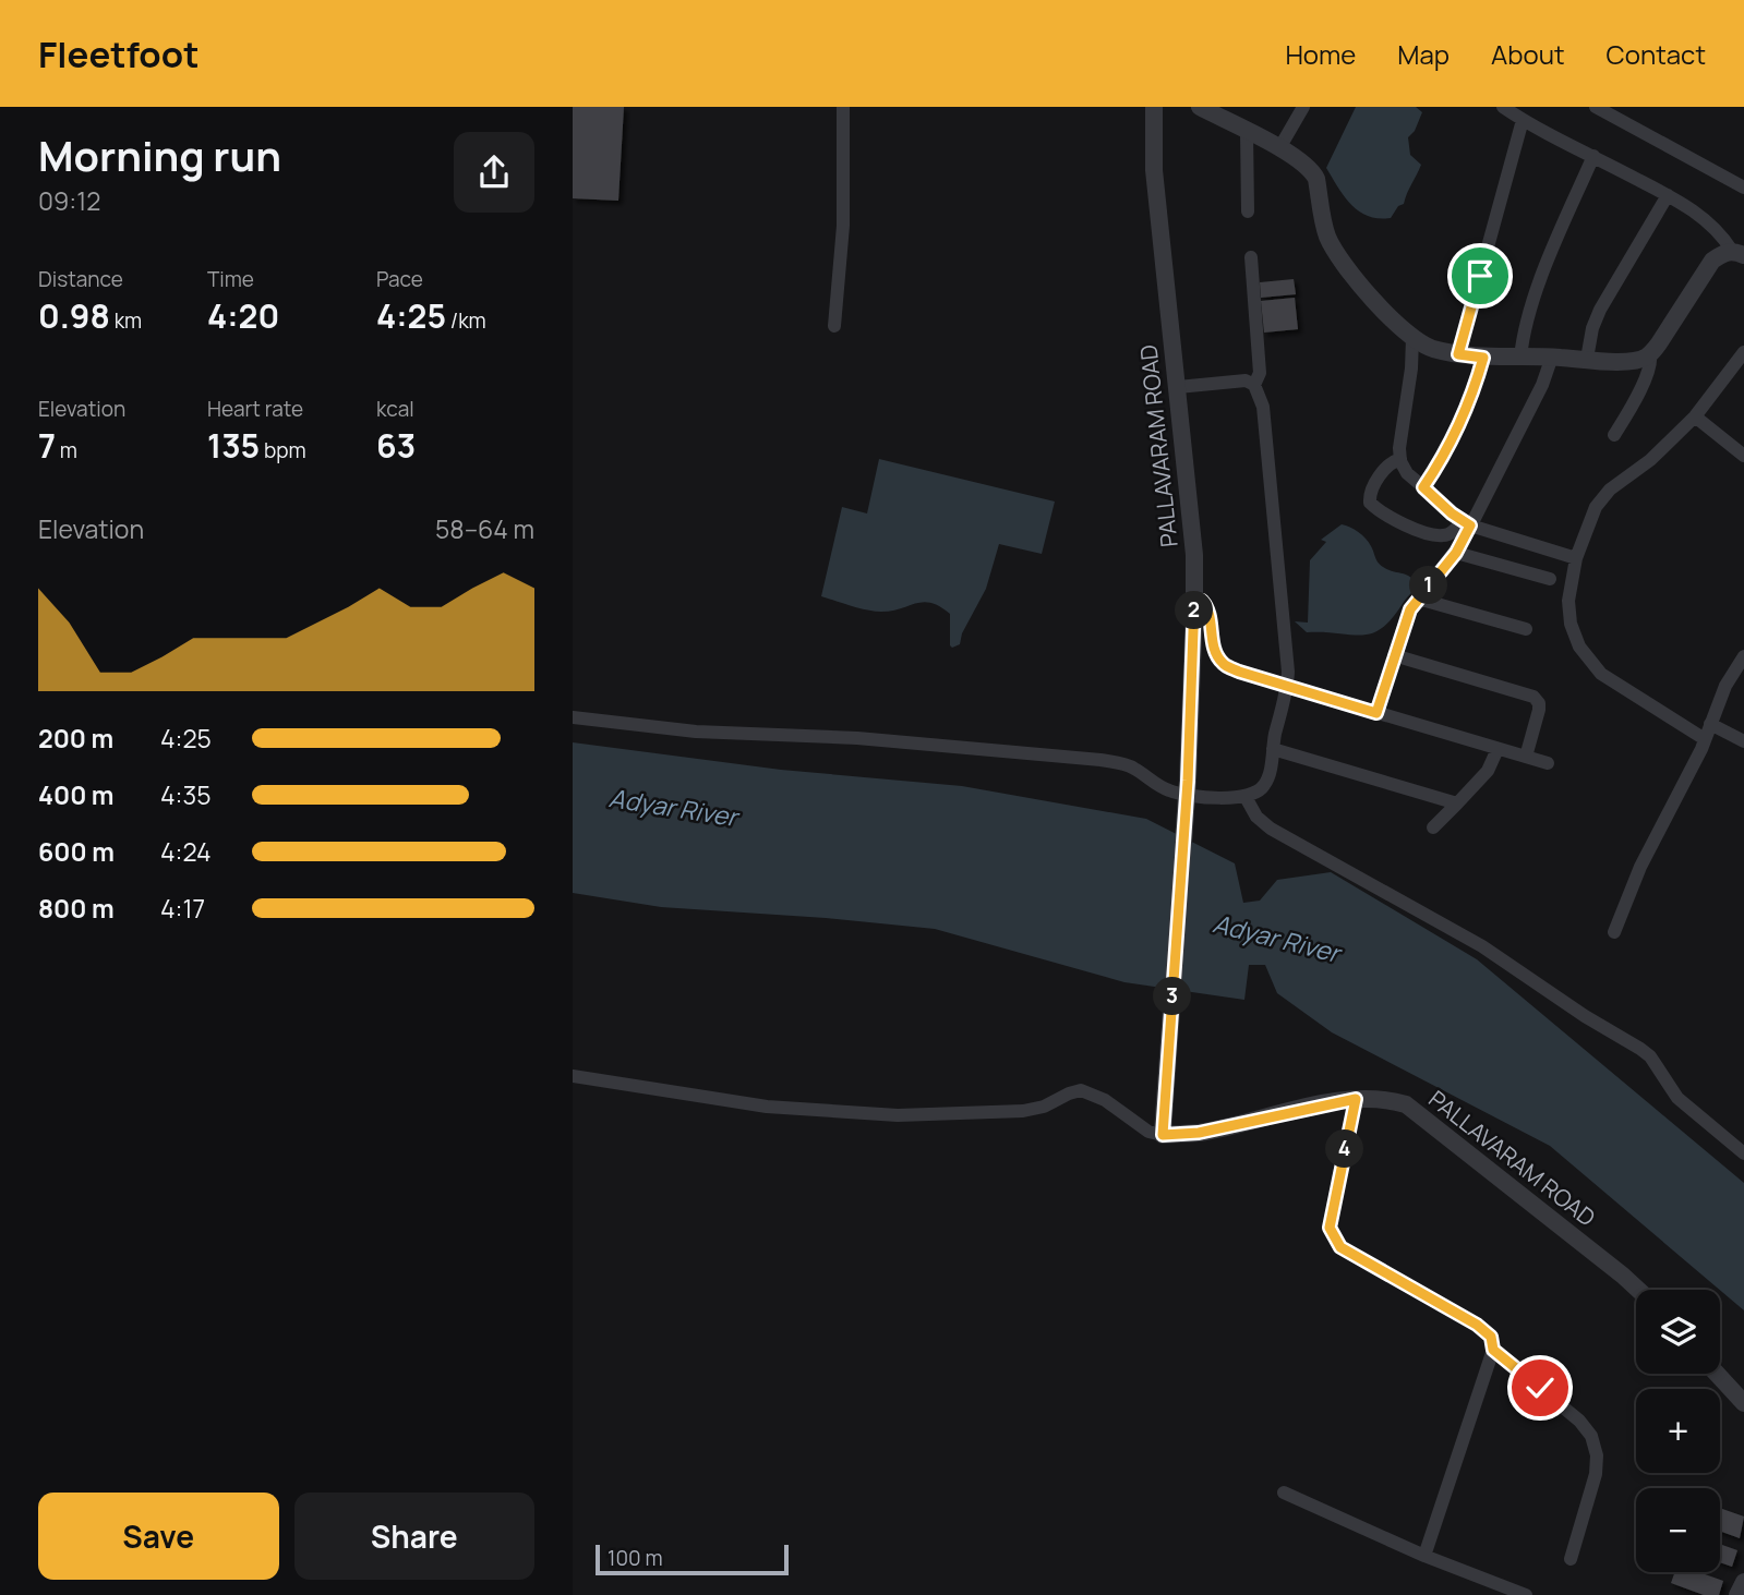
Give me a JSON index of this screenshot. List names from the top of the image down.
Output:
{
  "streets": {
    "street": ["PALLAVARAM ROAD"]
  },
  "water": ["Adyar River"],
  "scale_bar": "100 m",
  "page": {
    "header": "Fleetfoot",
    "nav": [
      "Home",
      "Map",
      "About",
      "Contact"
    ],
    "heading": ["Morning run", "09:12"],
    "stats": [
      ["Distance", "0.98 km"],
      ["Time", "4:20"],
      ["Pace", "4:25 /km"],
      ["Elevation", "7 m"],
      ["Heart rate", "135 bpm"],
      ["kcal", "63"]
    ],
    "chart": ["Elevation", "58–64 m"],
    "pins": [
      "1",
      "2",
      "3",
      "4"
    ],
    "list": [
      {
        "name": "200 m",
        "note": "4:25"
      },
      {
        "name": "400 m",
        "note": "4:35"
      },
      {
        "name": "600 m",
        "note": "4:24"
      },
      {
        "name": "800 m",
        "note": "4:17"
      }
    ],
    "map_buttons": ["+", "−"],
    "buttons": ["Save", "Share"],
    "scale": "100 m"
  }
}
